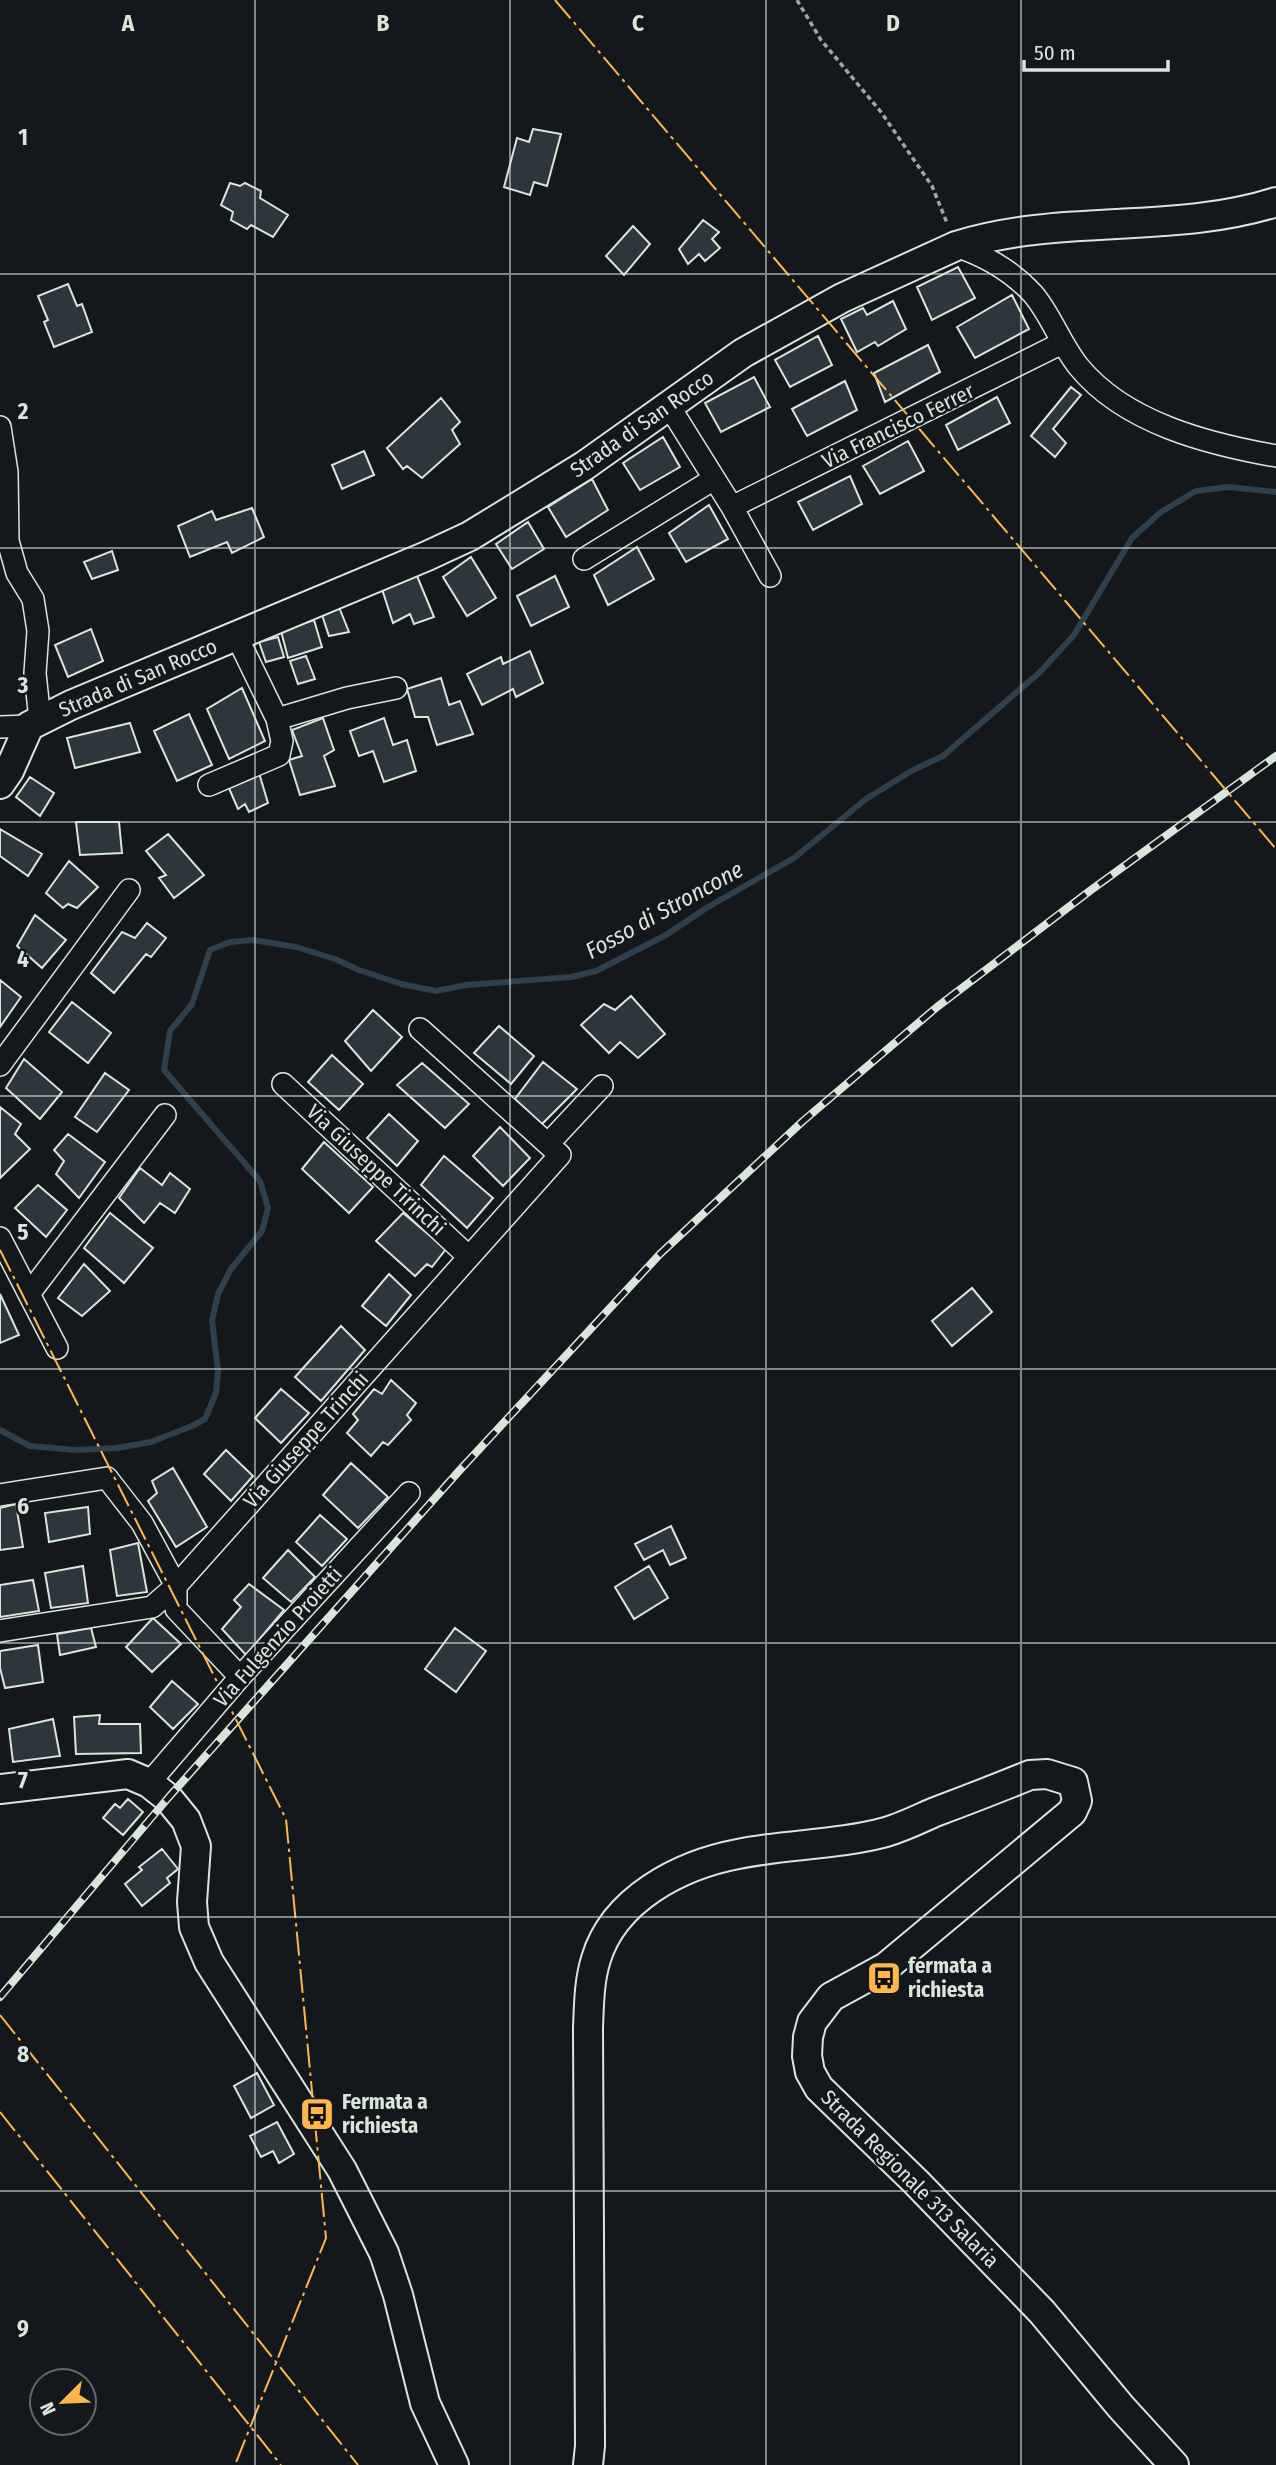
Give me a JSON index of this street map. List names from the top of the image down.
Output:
{
  "streets": {
    "main road": ["Strada di San Rocco", "Strada Regionale 313 Salaria"],
    "street": [
      "Via Francisco Ferrer",
      "Via Giuseppe Tirinchi",
      "Via Giuseppe Trinchi",
      "Via Fulgenzio Proietti"
    ]
  },
  "crossings": [
    ["Via Giuseppe Tirinchi", "Via Giuseppe Trinchi"]
  ],
  "water": ["Fosso di Stroncone"],
  "places": {
    "bus stop": ["fermata a richiesta", "Fermata a richiesta"]
  },
  "scale_bar": "50 m",
  "north": "bottom left",
  "grid": {
    "columns": [
      "A",
      "B",
      "C",
      "D"
    ],
    "rows": [
      "1",
      "2",
      "3",
      "4",
      "5",
      "6",
      "7",
      "8",
      "9"
    ]
  }
}
